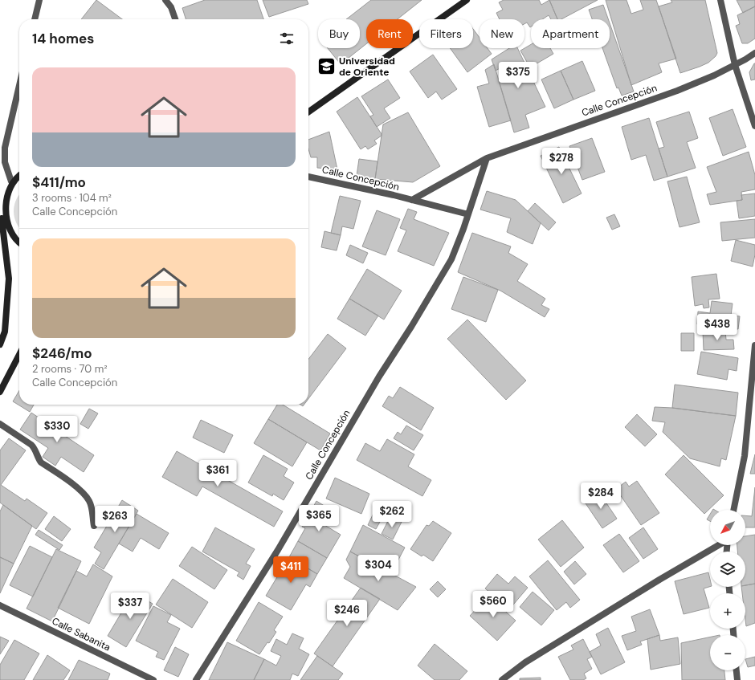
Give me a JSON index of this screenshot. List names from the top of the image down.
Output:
{
  "streets": {
    "street": ["Calle Concepción", "Calle Sabanita"]
  },
  "places": {
    "school or university": ["Universidad de Oriente"]
  },
  "north": "bottom left",
  "page": {
    "chip": [
      "Buy",
      "Rent",
      "Filters",
      "New",
      "Apartment"
    ],
    "heading": "14 homes",
    "list": [
      {
        "name": "$411/mo",
        "note": "3 rooms · 104 m² · Calle Concepción"
      },
      {
        "name": "$246/mo",
        "note": "2 rooms · 70 m² · Calle Concepción"
      }
    ],
    "price": [
      "$375",
      "$278",
      "$438",
      "$330",
      "$361",
      "$284",
      "$262",
      "$365",
      "$263",
      "$304",
      "$411",
      "$560",
      "$337",
      "$246"
    ],
    "map_buttons": ["+", "−"]
  }
}
